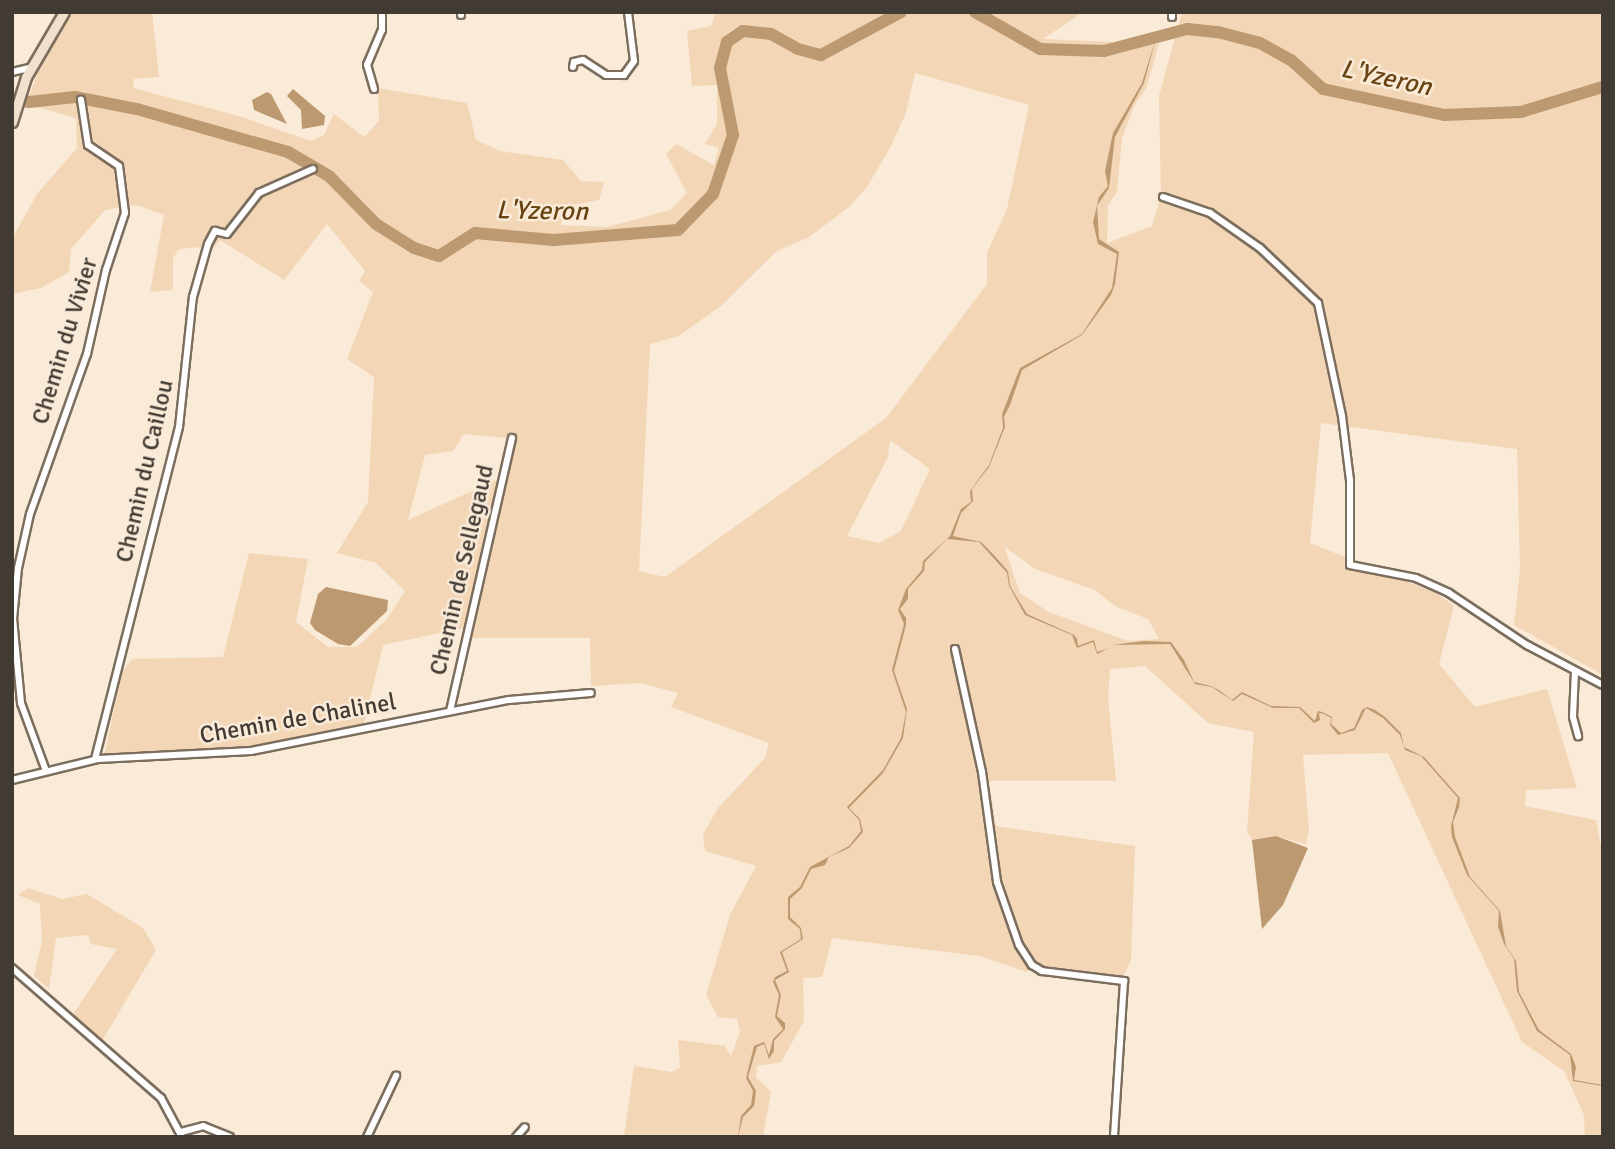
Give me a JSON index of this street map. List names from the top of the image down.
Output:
{
  "streets": {
    "street": [
      "Chemin du Vivier",
      "Chemin du Caillou",
      "Chemin de Sellegaud",
      "Chemin de Chalinel"
    ]
  },
  "crossings": [
    ["Chemin du Vivier", "Chemin de Chalinel"],
    ["Chemin du Caillou", "Chemin de Chalinel"],
    ["Chemin de Sellegaud", "Chemin de Chalinel"]
  ],
  "water": ["L'Yzeron"]
}
